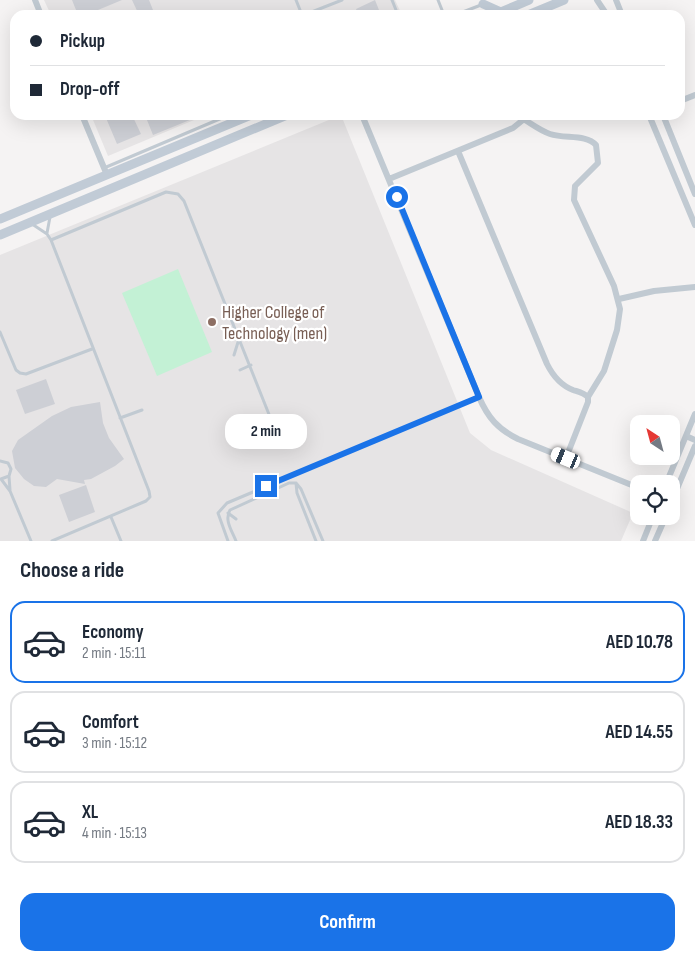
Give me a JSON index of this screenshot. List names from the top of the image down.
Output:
{
  "places": ["Higher College of Technology (men)"],
  "north": "top left",
  "page": {
    "banner": ["Pickup", "Drop-off"],
    "bubble": "2 min",
    "heading": "Choose a ride",
    "list": [
      {
        "name": "Economy",
        "note": "2 min · 15:11",
        "value": "AED 10.78"
      },
      {
        "name": "Comfort",
        "note": "3 min · 15:12",
        "value": "AED 14.55"
      },
      {
        "name": "XL",
        "note": "4 min · 15:13",
        "value": "AED 18.33"
      }
    ],
    "buttons": "Confirm"
  }
}
